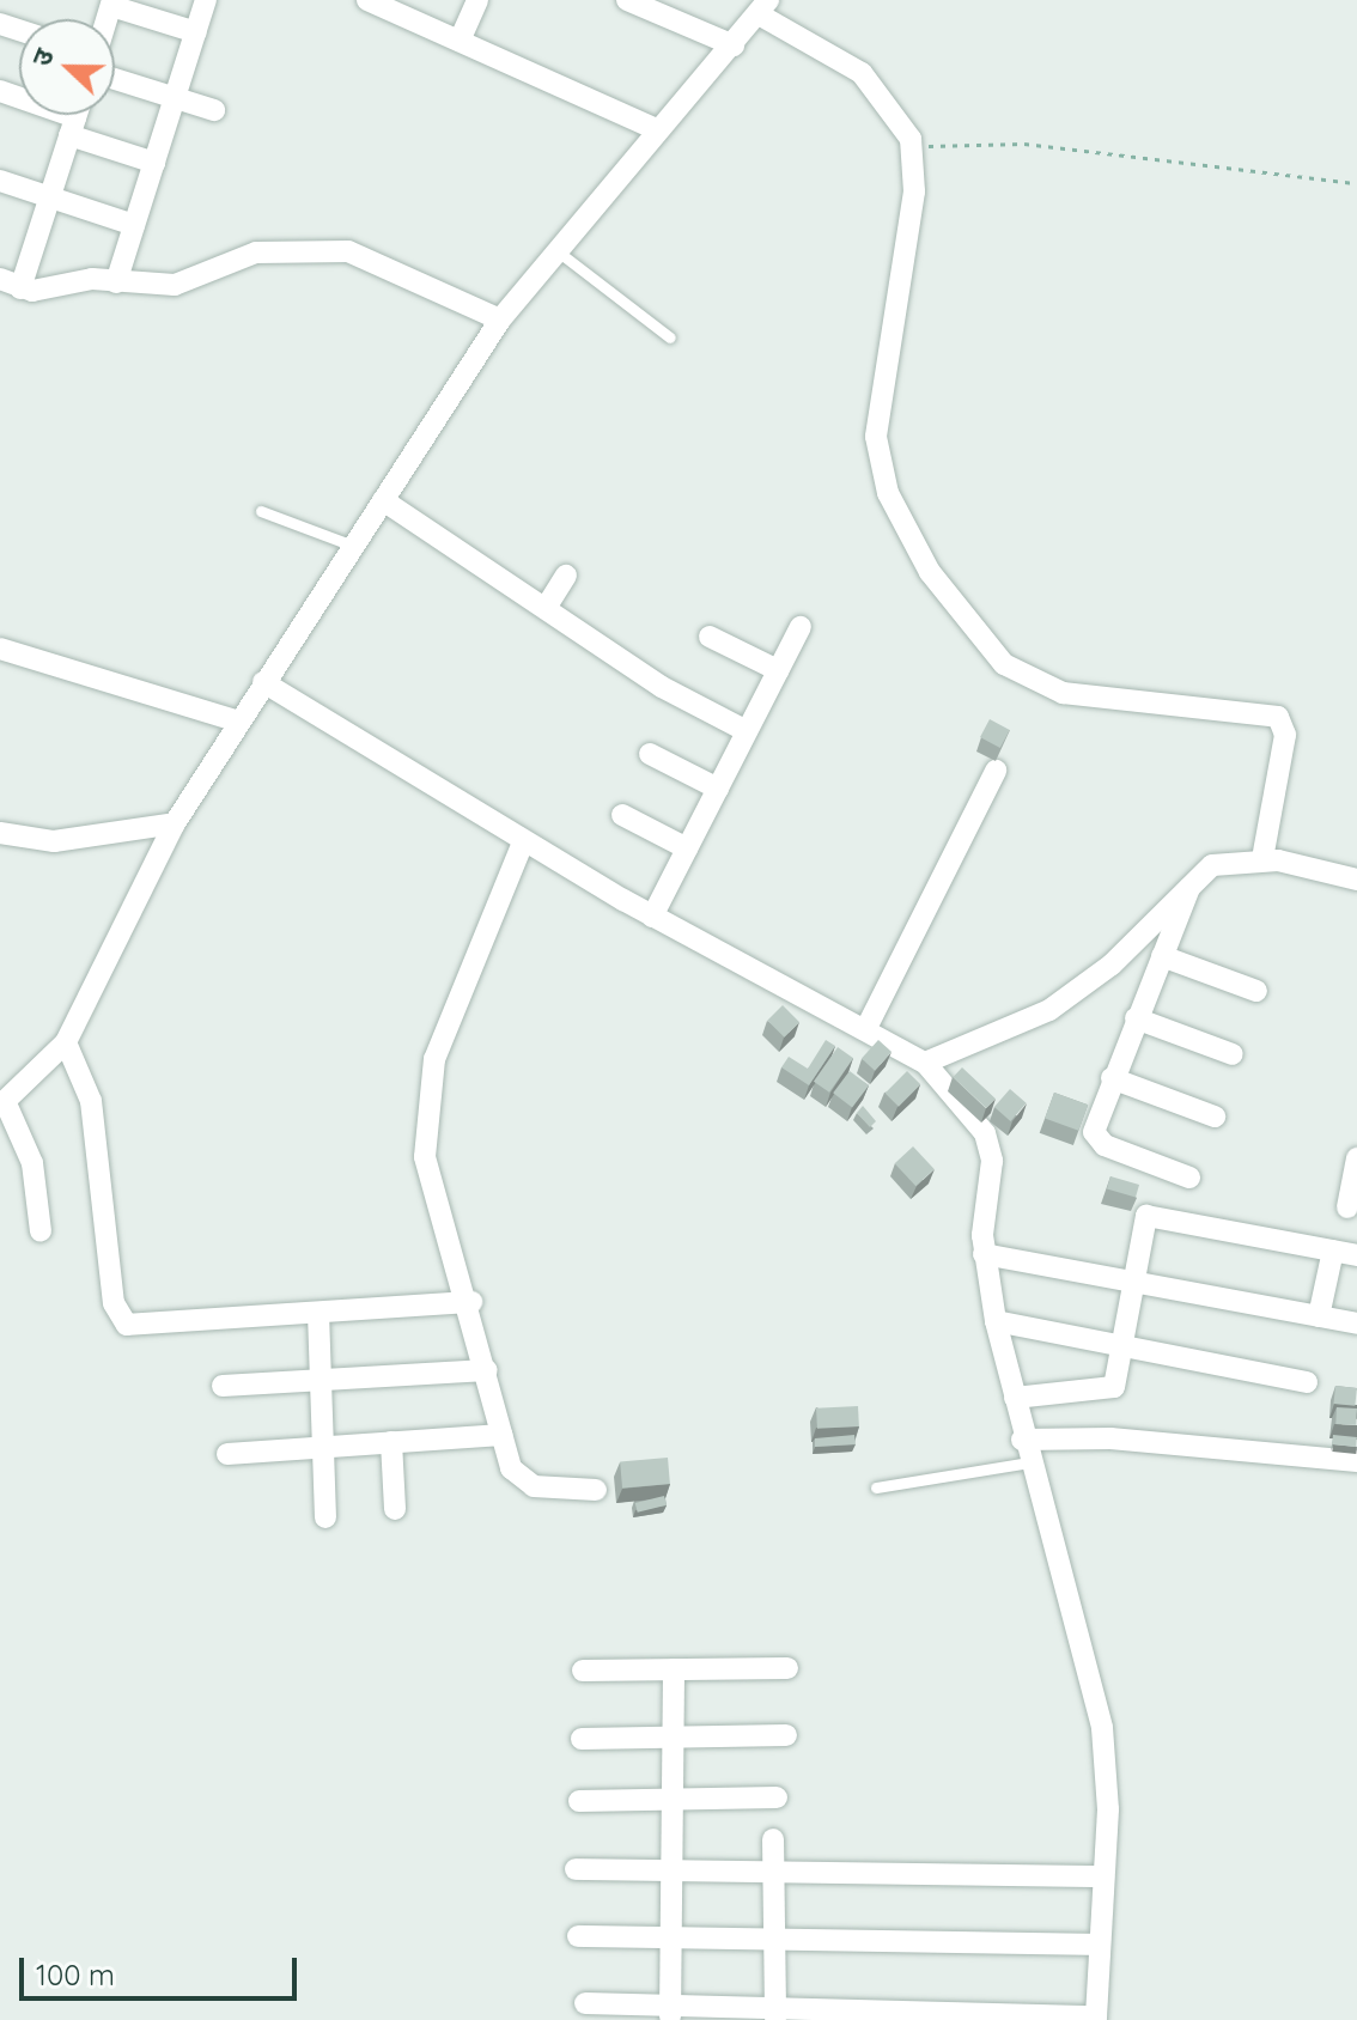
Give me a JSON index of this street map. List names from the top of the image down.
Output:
{
  "scale_bar": "100 m",
  "north": "left"
}
